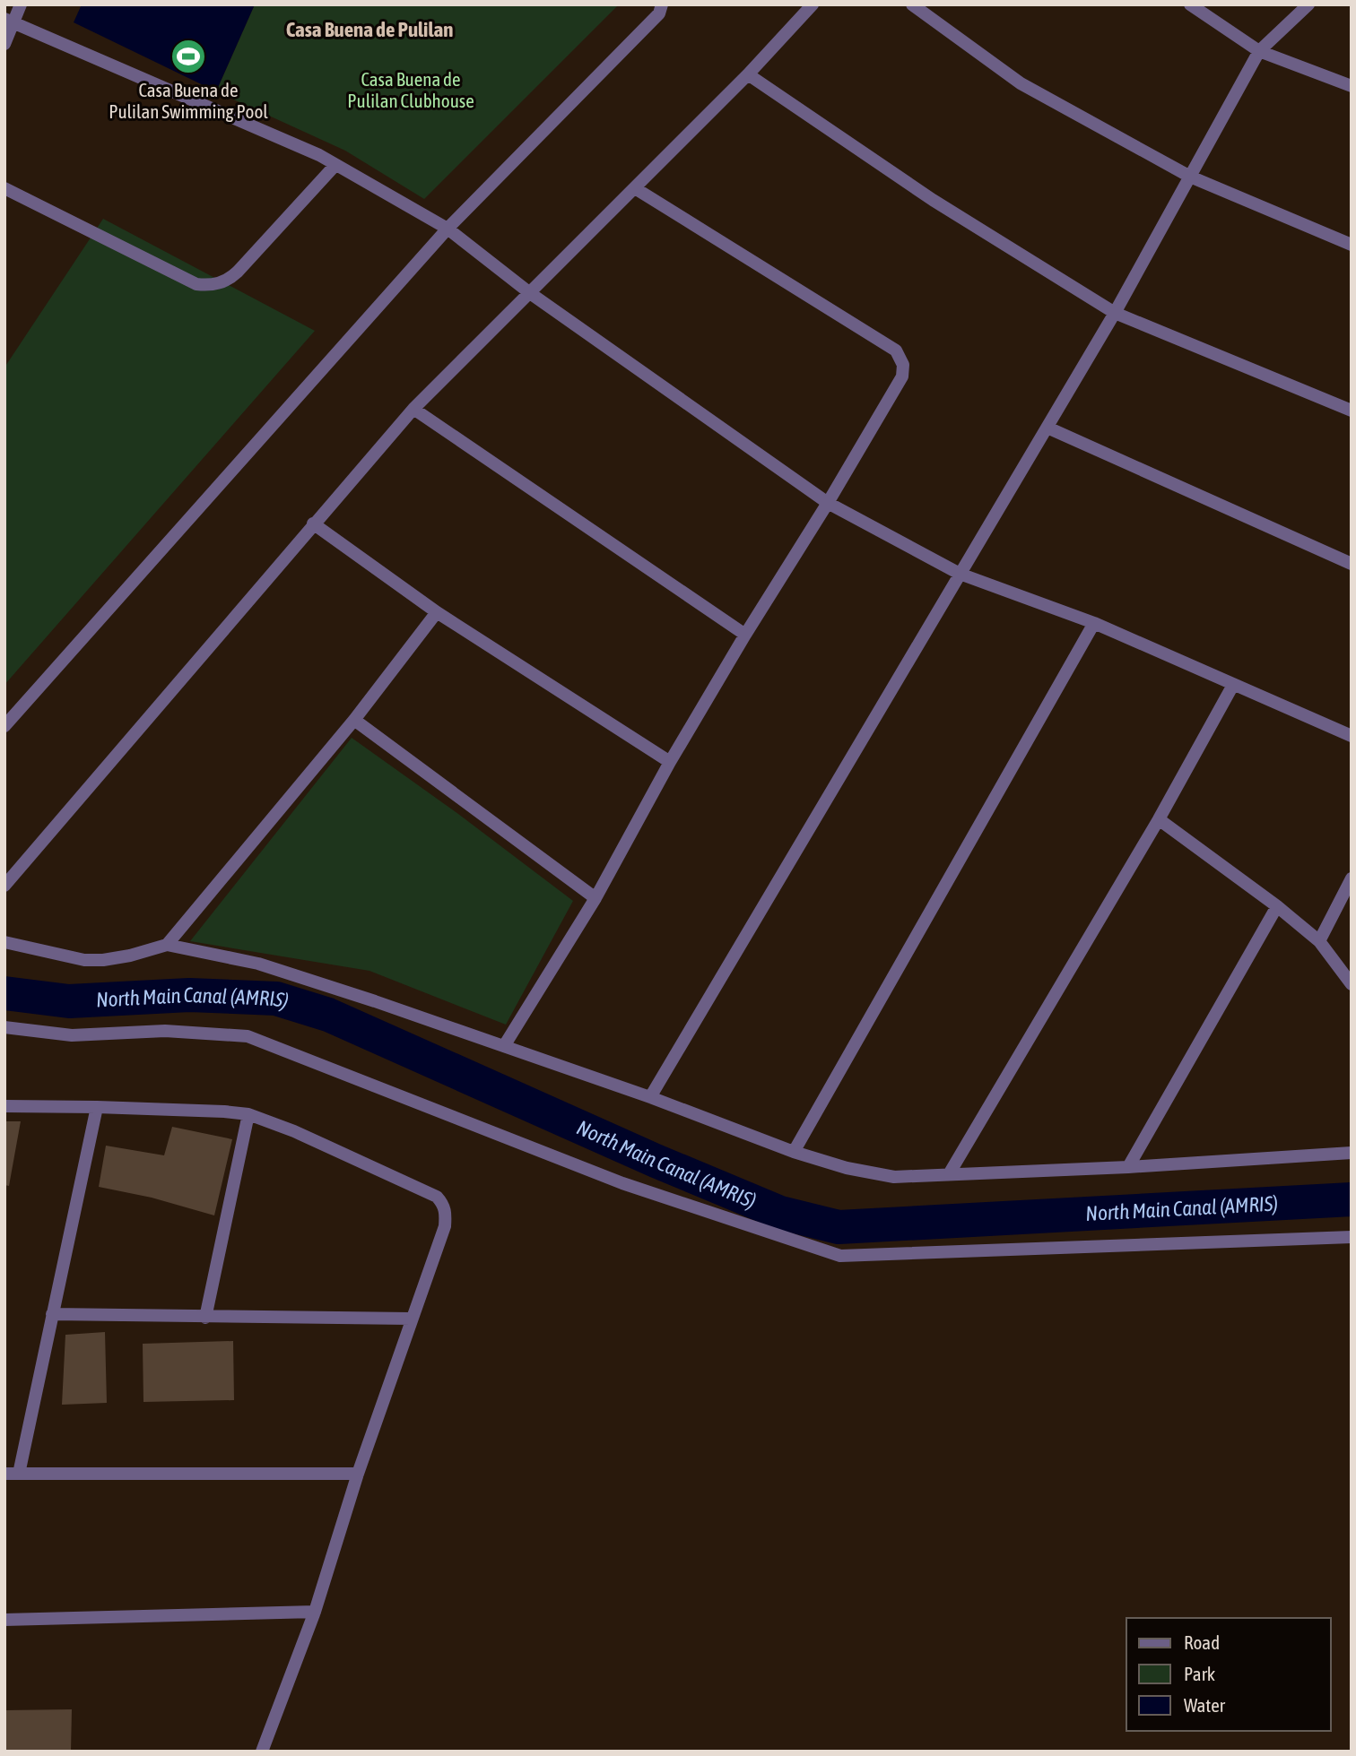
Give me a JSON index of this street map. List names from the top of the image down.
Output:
{
  "districts": ["Casa Buena de Pulilan"],
  "water": ["North Main Canal (AMRIS)"],
  "parks": ["Casa Buena de Pulilan Clubhouse"],
  "places": {
    "sports": ["Casa Buena de Pulilan Swimming Pool"]
  },
  "legend": ["Road", "Park", "Water"]
}
